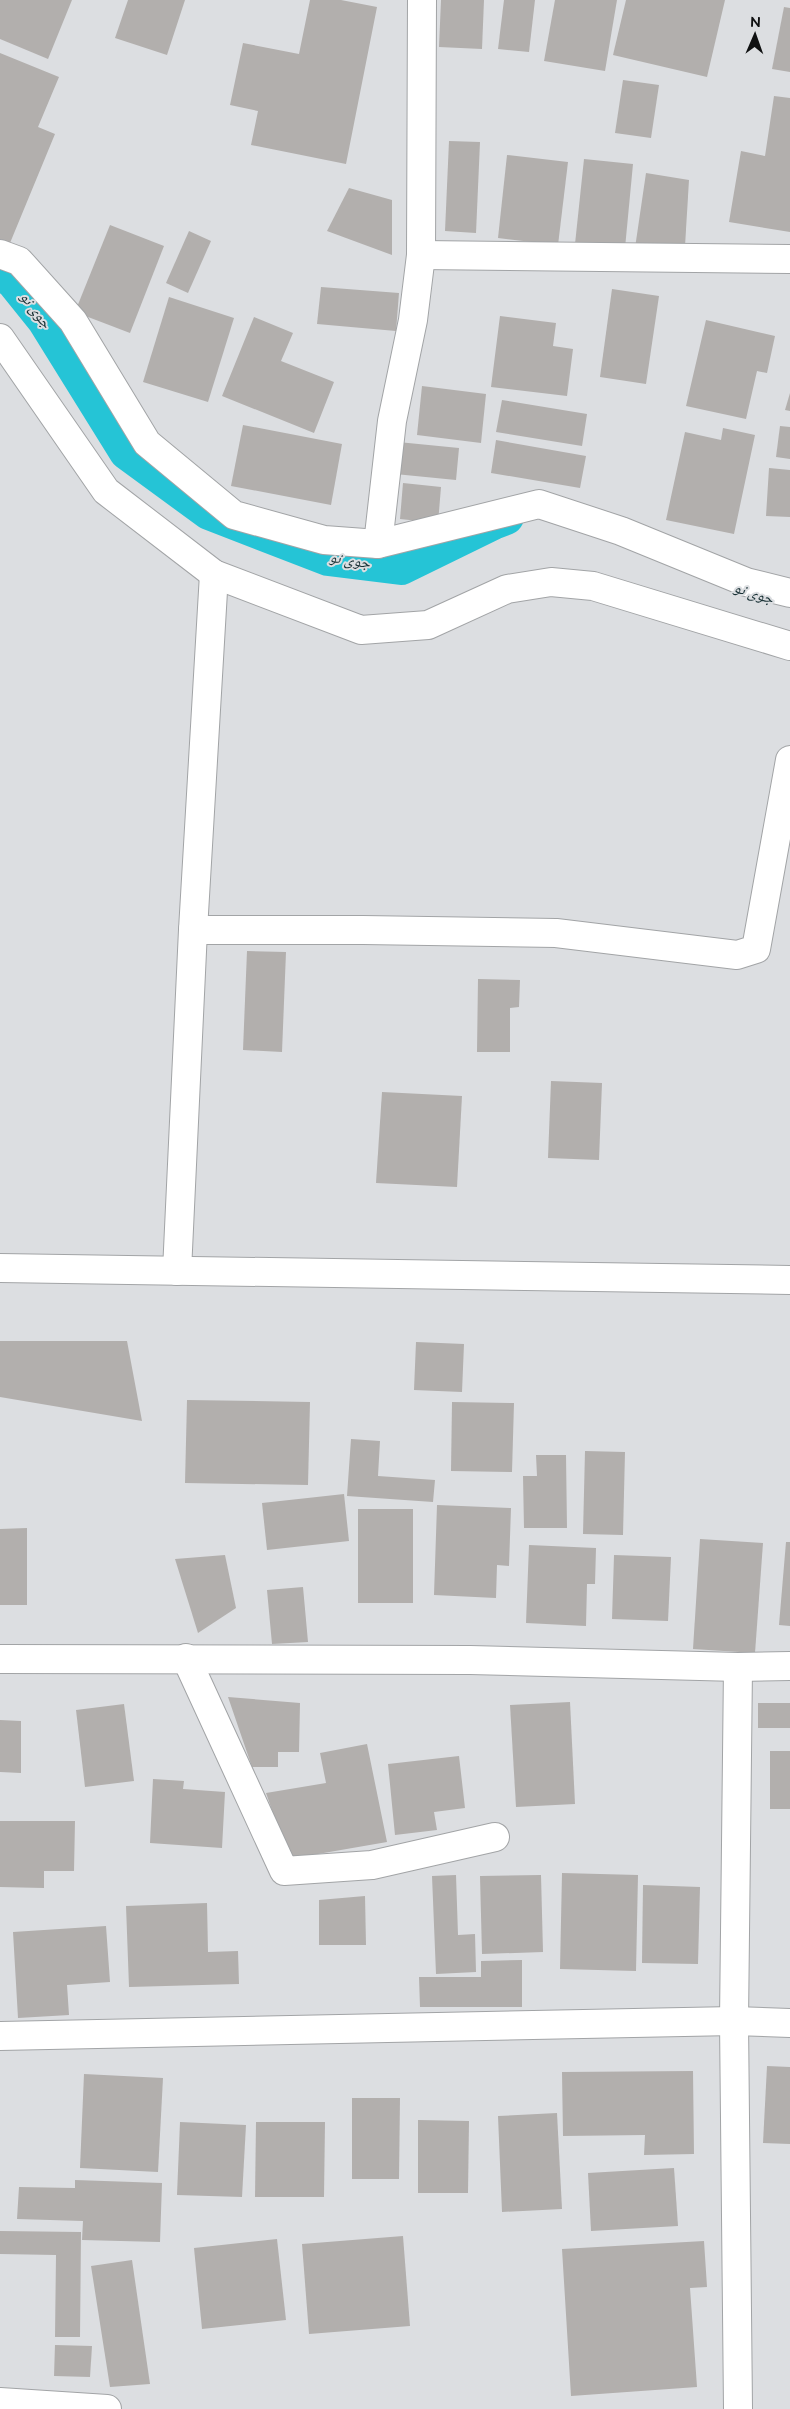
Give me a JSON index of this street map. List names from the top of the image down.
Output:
{
  "water": ["جوی نو"],
  "north": "top"
}
